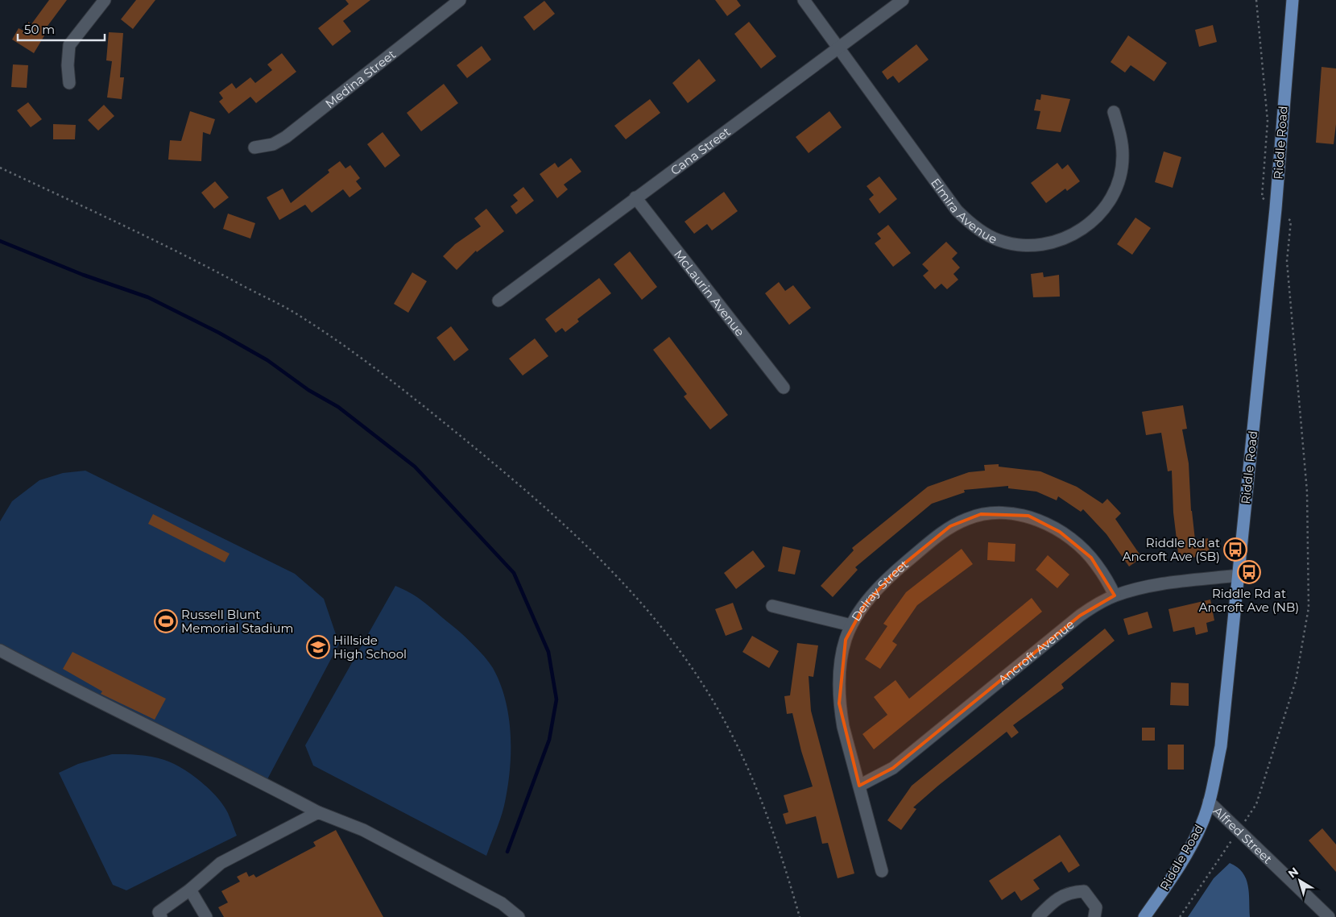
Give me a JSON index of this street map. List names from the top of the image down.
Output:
{
  "streets": {
    "main road": ["Riddle Road"],
    "street": [
      "Medina Street",
      "Cana Street",
      "Elmira Avenue",
      "McLaurin Avenue",
      "Delray Street",
      "Ancroft Avenue",
      "Alfred Street"
    ]
  },
  "crossings": [
    ["Riddle Road", "Ancroft Avenue"],
    ["Riddle Road", "Alfred Street"],
    ["Cana Street", "Elmira Avenue"],
    ["Cana Street", "McLaurin Avenue"],
    ["Delray Street", "Ancroft Avenue"]
  ],
  "places": {
    "bus stop": ["Riddle Rd at Ancroft Ave (SB)", "Riddle Rd at Ancroft Ave (NB)"],
    "sports": ["Russell Blunt Memorial Stadium"],
    "school or university": ["Hillside High School"]
  },
  "scale_bar": "50 m",
  "north": "top left"
}
